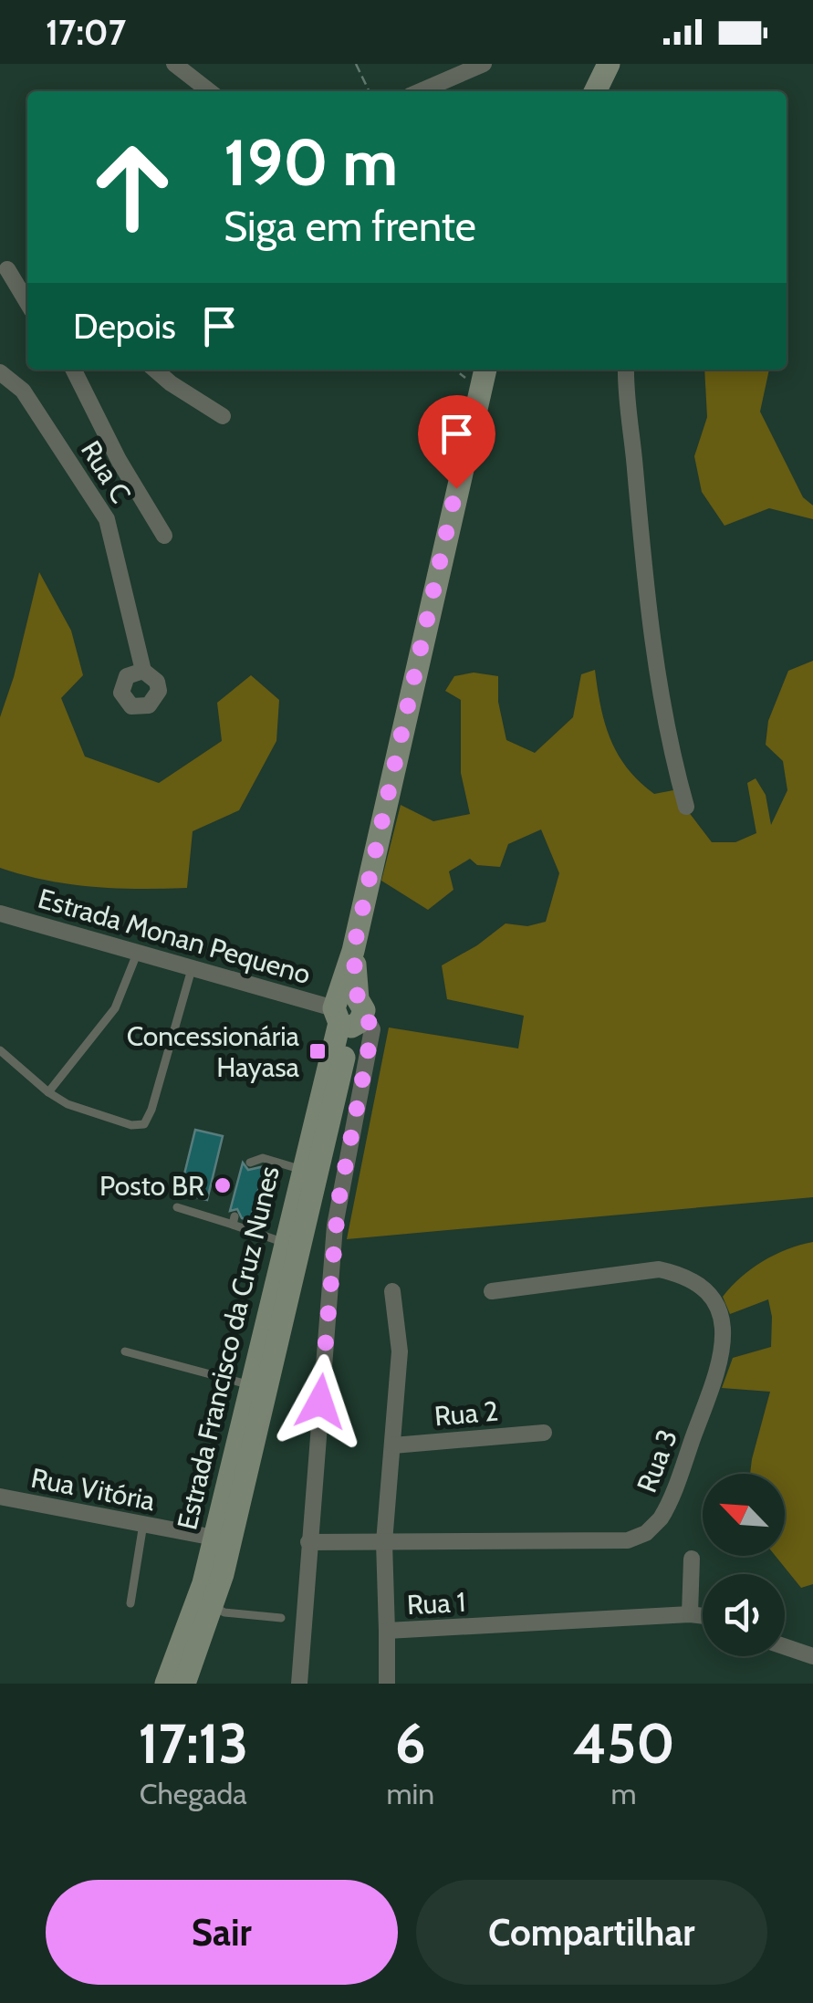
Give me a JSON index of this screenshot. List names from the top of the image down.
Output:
{
  "streets": {
    "main road": ["Estrada Francisco da Cruz Nunes"],
    "street": [
      "Rua C",
      "Estrada Monan Pequeno",
      "Rua 2",
      "Rua 3",
      "Rua Vitória",
      "Rua 1"
    ]
  },
  "crossings": [
    ["Estrada Monan Pequeno", "Estrada Francisco da Cruz Nunes"],
    ["Estrada Francisco da Cruz Nunes", "Rua Vitória"],
    ["Rua 2", "Rua 1"],
    ["Rua 3", "Rua 1"]
  ],
  "places": {
    "transit": ["Concessionária Hayasa"],
    "other": ["Posto BR"]
  },
  "north": "top left",
  "page": {
    "status": "17:07",
    "turn": ["190 m", "Siga em frente"],
    "then": "Depois",
    "eta": [
      "17:13",
      "Chegada",
      "6",
      "min",
      "450",
      "m"
    ],
    "buttons": ["Sair", "Compartilhar"]
  }
}
